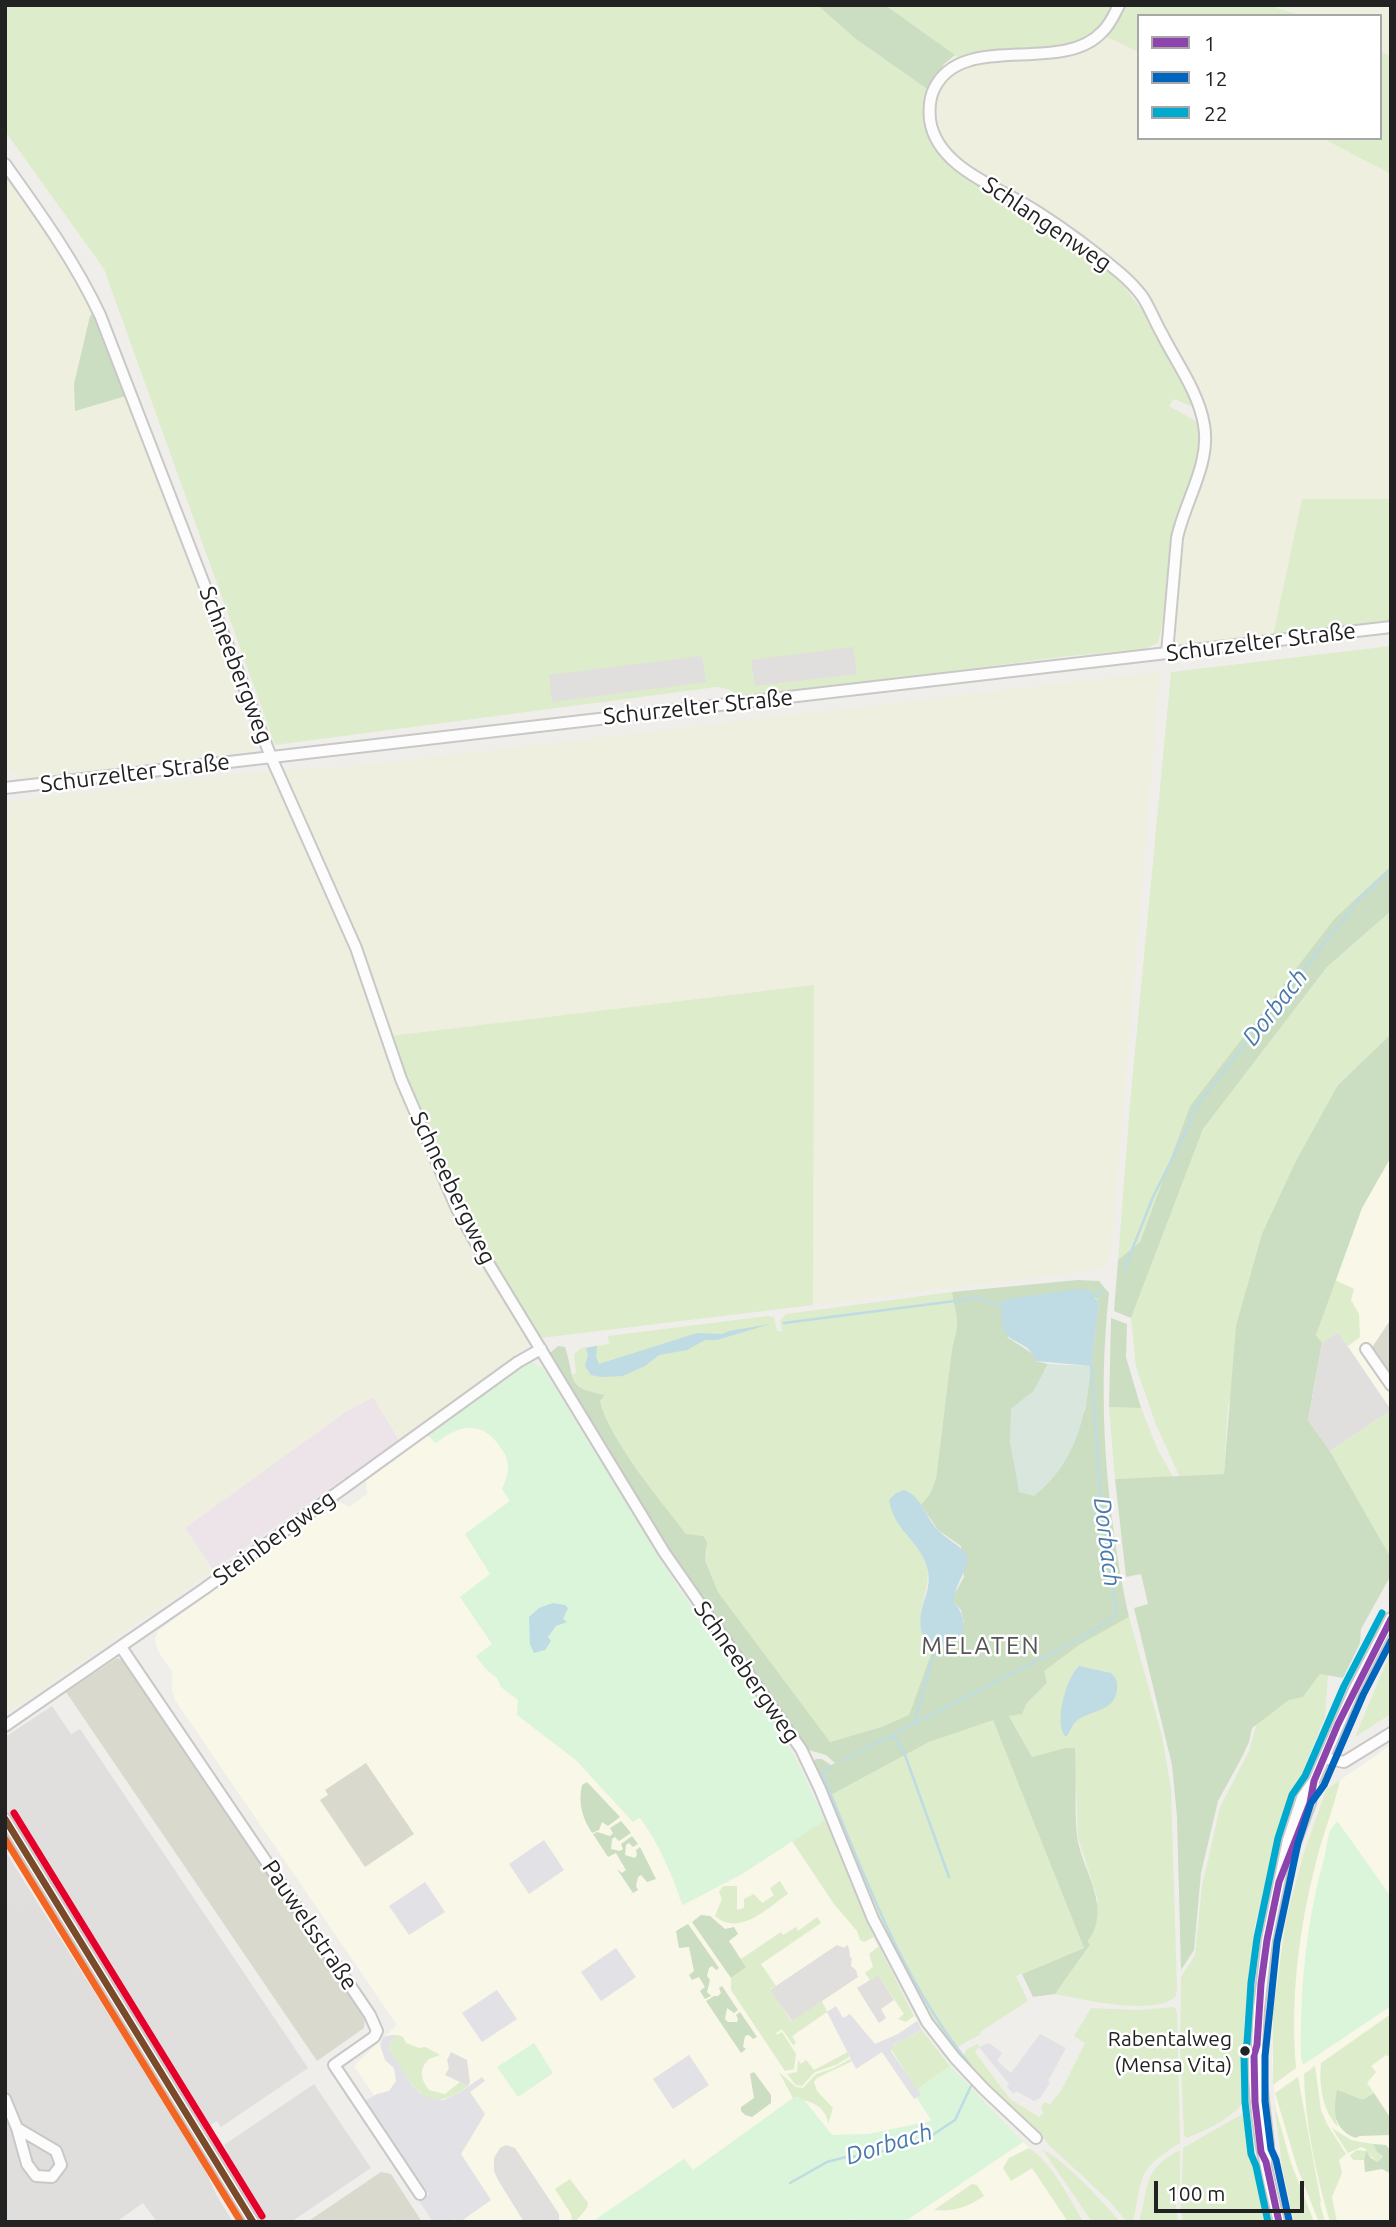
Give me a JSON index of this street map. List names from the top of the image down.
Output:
{
  "streets": {
    "street": [
      "Schlangenweg",
      "Schurzelter Straße",
      "Schneebergweg",
      "Steinbergweg",
      "Pauwelsstraße"
    ]
  },
  "crossings": [
    ["Schlangenweg", "Schurzelter Straße"],
    ["Schurzelter Straße", "Schneebergweg"],
    ["Schneebergweg", "Steinbergweg"],
    ["Steinbergweg", "Pauwelsstraße"]
  ],
  "districts": ["MELATEN"],
  "water": ["Dorbach"],
  "places": ["Rabentalweg (Mensa Vita)"],
  "lines": ["transit line 22", "transit line 1", "transit line 12"],
  "legend": ["1", "12", "22"],
  "scale_bar": "100 m"
}
